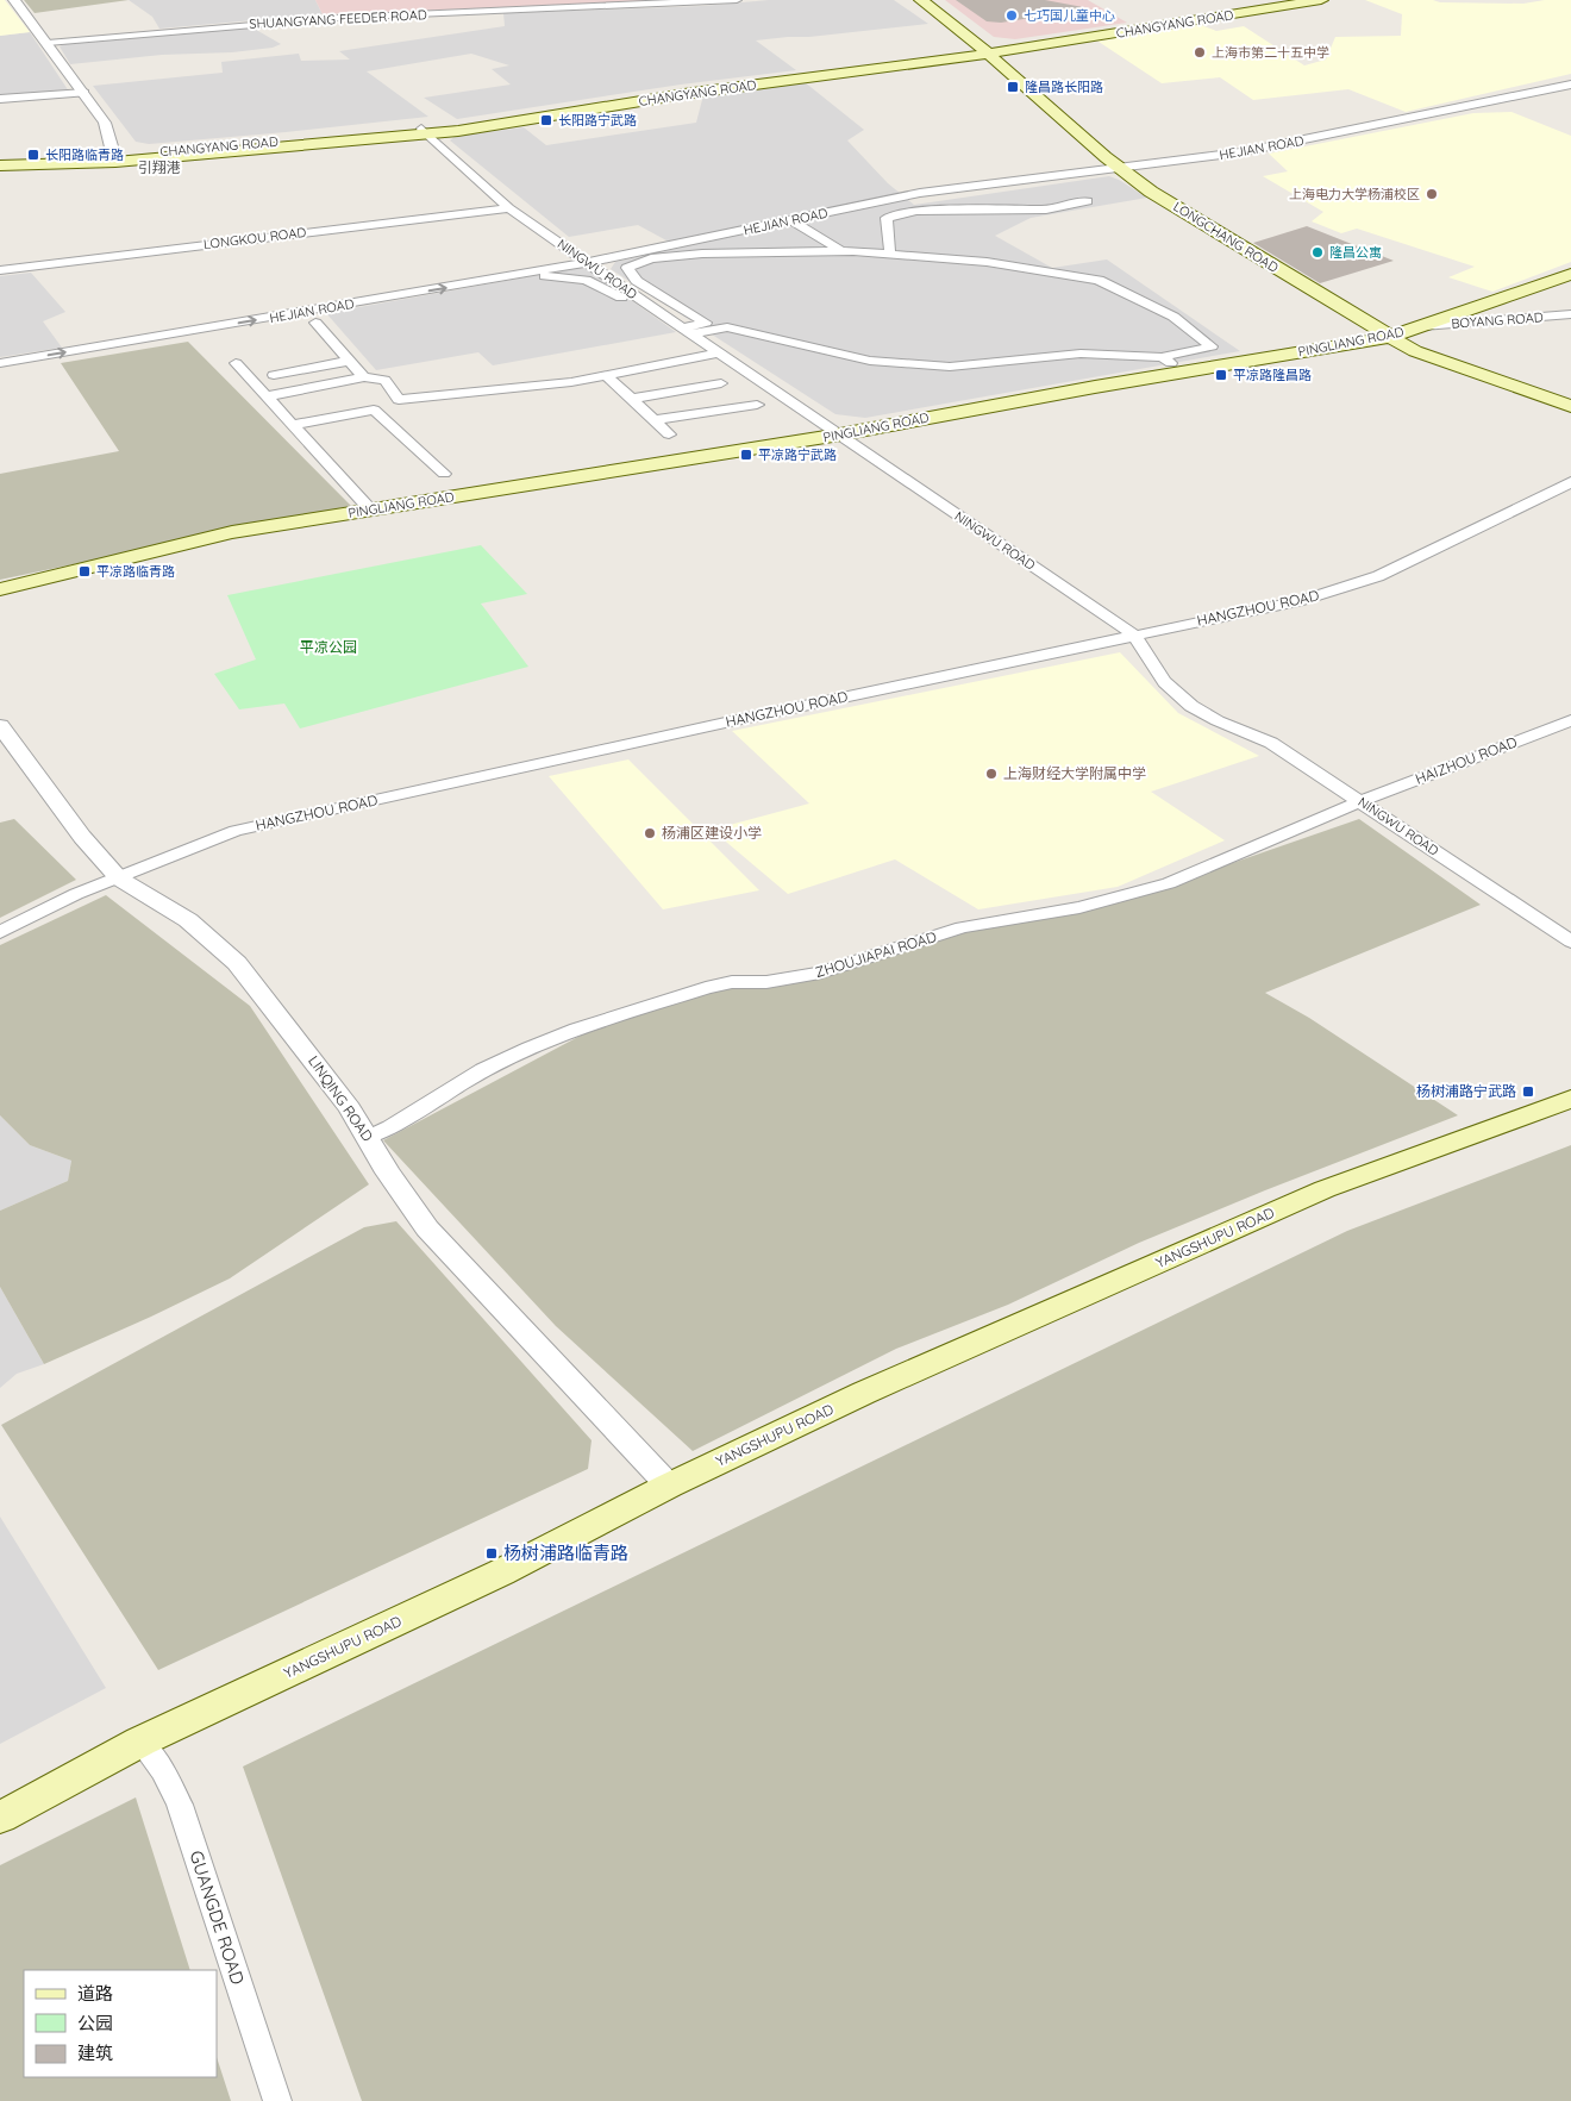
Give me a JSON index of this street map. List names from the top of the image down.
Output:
{
  "streets": {
    "main road": [
      "CHANGYANG ROAD",
      "LONGCHANG ROAD",
      "PINGLIANG ROAD",
      "YANGSHUPU ROAD"
    ],
    "street": [
      "SHUANGYANG FEEDER ROAD",
      "HEJIAN ROAD",
      "LONGKOU ROAD",
      "NINGWU ROAD",
      "BOYANG ROAD",
      "HANGZHOU ROAD",
      "HAIZHOU ROAD",
      "ZHOUJIAPAI ROAD",
      "LINQING ROAD",
      "GUANGDE ROAD"
    ]
  },
  "crossings": [
    ["CHANGYANG ROAD", "LONGCHANG ROAD"],
    ["CHANGYANG ROAD", "NINGWU ROAD"],
    ["HEJIAN ROAD", "LONGCHANG ROAD"],
    ["HEJIAN ROAD", "NINGWU ROAD"],
    ["LONGCHANG ROAD", "PINGLIANG ROAD"],
    ["LONGKOU ROAD", "NINGWU ROAD"],
    ["NINGWU ROAD", "PINGLIANG ROAD"],
    ["NINGWU ROAD", "HANGZHOU ROAD"],
    ["NINGWU ROAD", "HAIZHOU ROAD"],
    ["NINGWU ROAD", "ZHOUJIAPAI ROAD"],
    ["BOYANG ROAD", "PINGLIANG ROAD"],
    ["HANGZHOU ROAD", "LINQING ROAD"],
    ["HAIZHOU ROAD", "ZHOUJIAPAI ROAD"],
    ["ZHOUJIAPAI ROAD", "LINQING ROAD"],
    ["LINQING ROAD", "YANGSHUPU ROAD"],
    ["YANGSHUPU ROAD", "GUANGDE ROAD"]
  ],
  "districts": ["引翔港"],
  "parks": ["平凉公园"],
  "places": {
    "other": [
      "七巧国儿童中心",
      "上海市第二十五中学",
      "上海电力大学杨浦校区",
      "隆昌公寓",
      "上海财经大学附属中学",
      "杨浦区建设小学"
    ],
    "transit": [
      "隆昌路长阳路",
      "长阳路宁武路",
      "长阳路临青路",
      "平凉路隆昌路",
      "平凉路宁武路",
      "平凉路临青路",
      "杨树浦路宁武路",
      "杨树浦路临青路"
    ]
  },
  "legend": ["道路", "公园", "建筑"]
}
